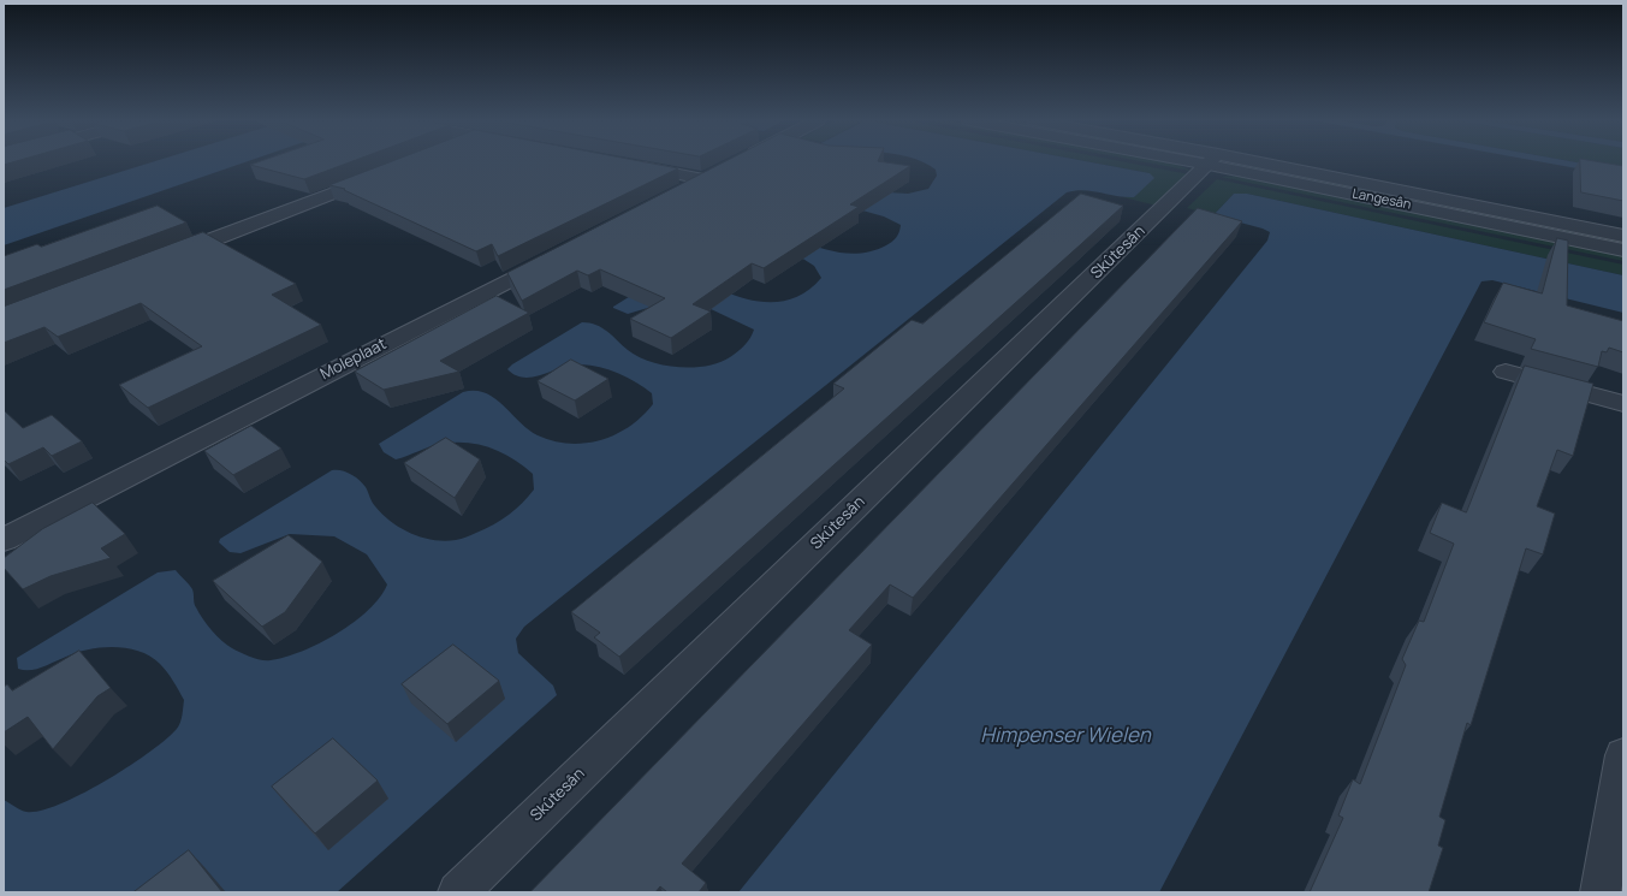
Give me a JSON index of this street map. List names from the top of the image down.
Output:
{
  "streets": {
    "street": ["Langesân", "Skûtesân", "Moleplaat"]
  },
  "water": ["Himpenser Wielen"]
}
